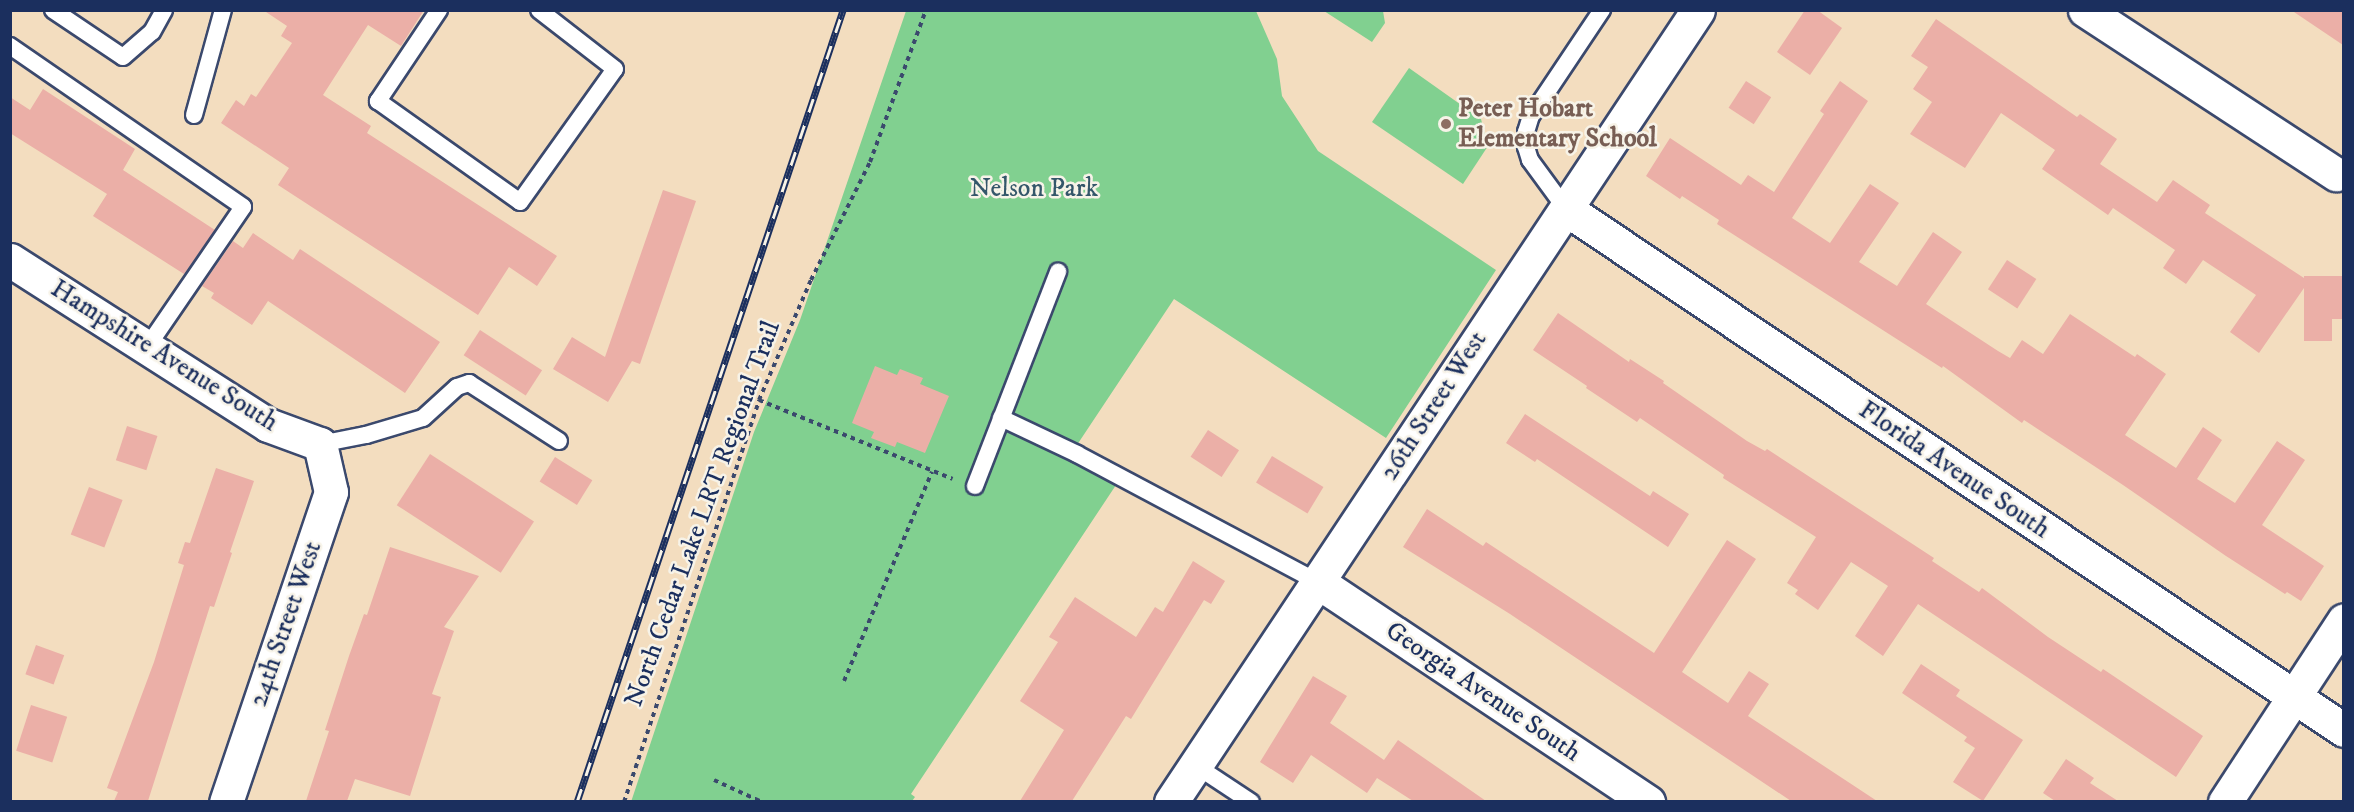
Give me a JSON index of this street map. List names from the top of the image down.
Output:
{
  "streets": {
    "street": [
      "Hampshire Avenue South",
      "26th Street West",
      "Florida Avenue South",
      "24th Street West",
      "Georgia Avenue South"
    ],
    "path": ["North Cedar Lake LRT Regional Trail"]
  },
  "crossings": [
    ["Hampshire Avenue South", "24th Street West"],
    ["26th Street West", "Florida Avenue South"],
    ["26th Street West", "Georgia Avenue South"]
  ],
  "parks": ["Nelson Park"],
  "places": ["Peter Hobart Elementary School"]
}
